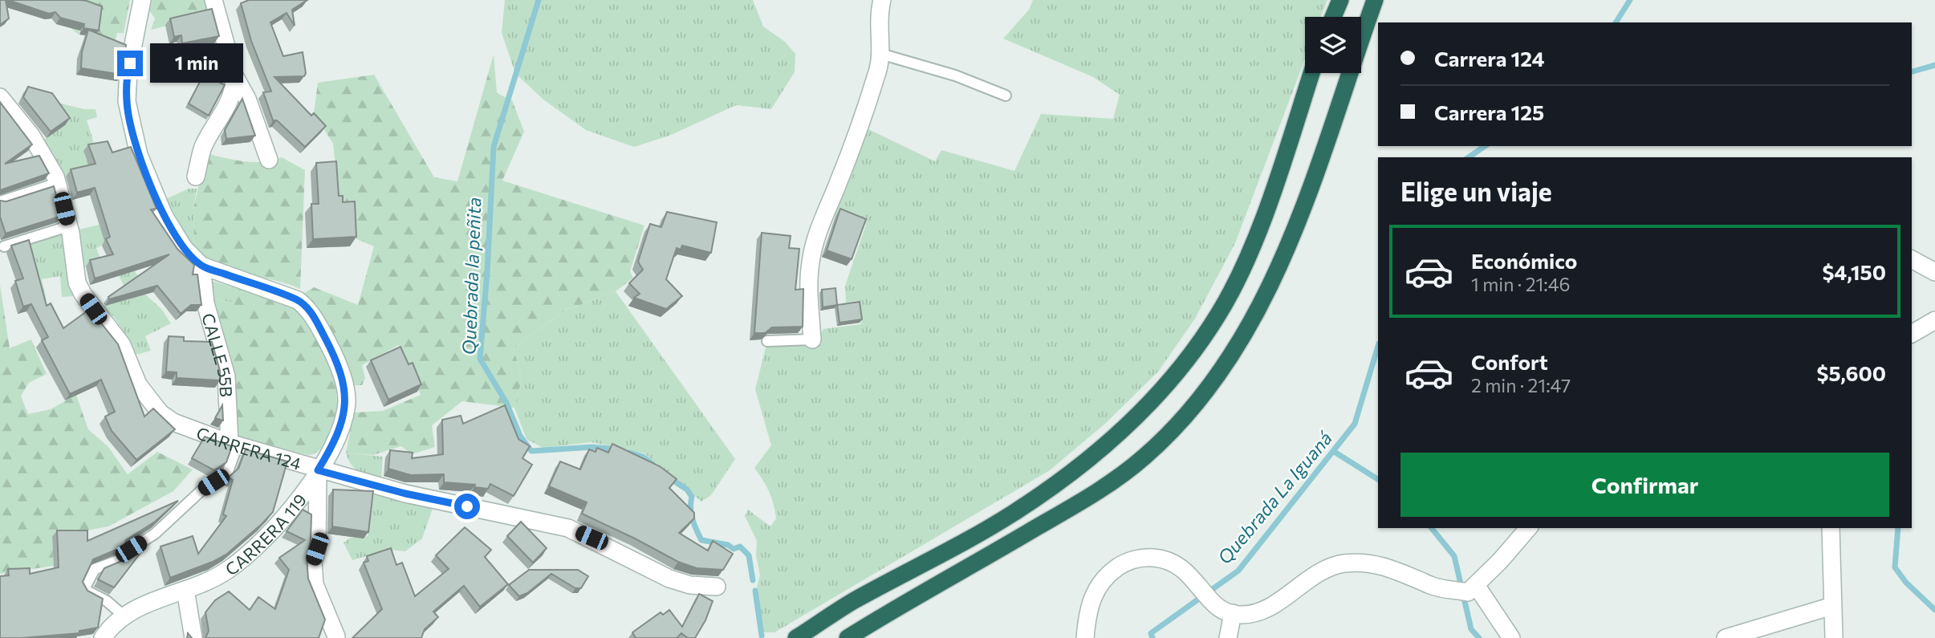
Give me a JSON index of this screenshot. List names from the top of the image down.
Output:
{
  "streets": {
    "street": ["CALLE 55B", "CARRERA 124", "CARRERA 119"]
  },
  "crossings": [
    ["CALLE 55B", "CARRERA 124"],
    ["CALLE 55B", "CARRERA 119"],
    ["CARRERA 124", "CARRERA 119"]
  ],
  "water": ["Quebrada la peñita", "Quebrada La Iguaná"],
  "page": {
    "banner": ["Carrera 124", "Carrera 125"],
    "bubble": "1 min",
    "heading": "Elige un viaje",
    "list": [
      {
        "name": "Económico",
        "note": "1 min · 21:46",
        "value": "$4,150"
      },
      {
        "name": "Confort",
        "note": "2 min · 21:47",
        "value": "$5,600"
      }
    ],
    "buttons": "Confirmar"
  }
}
